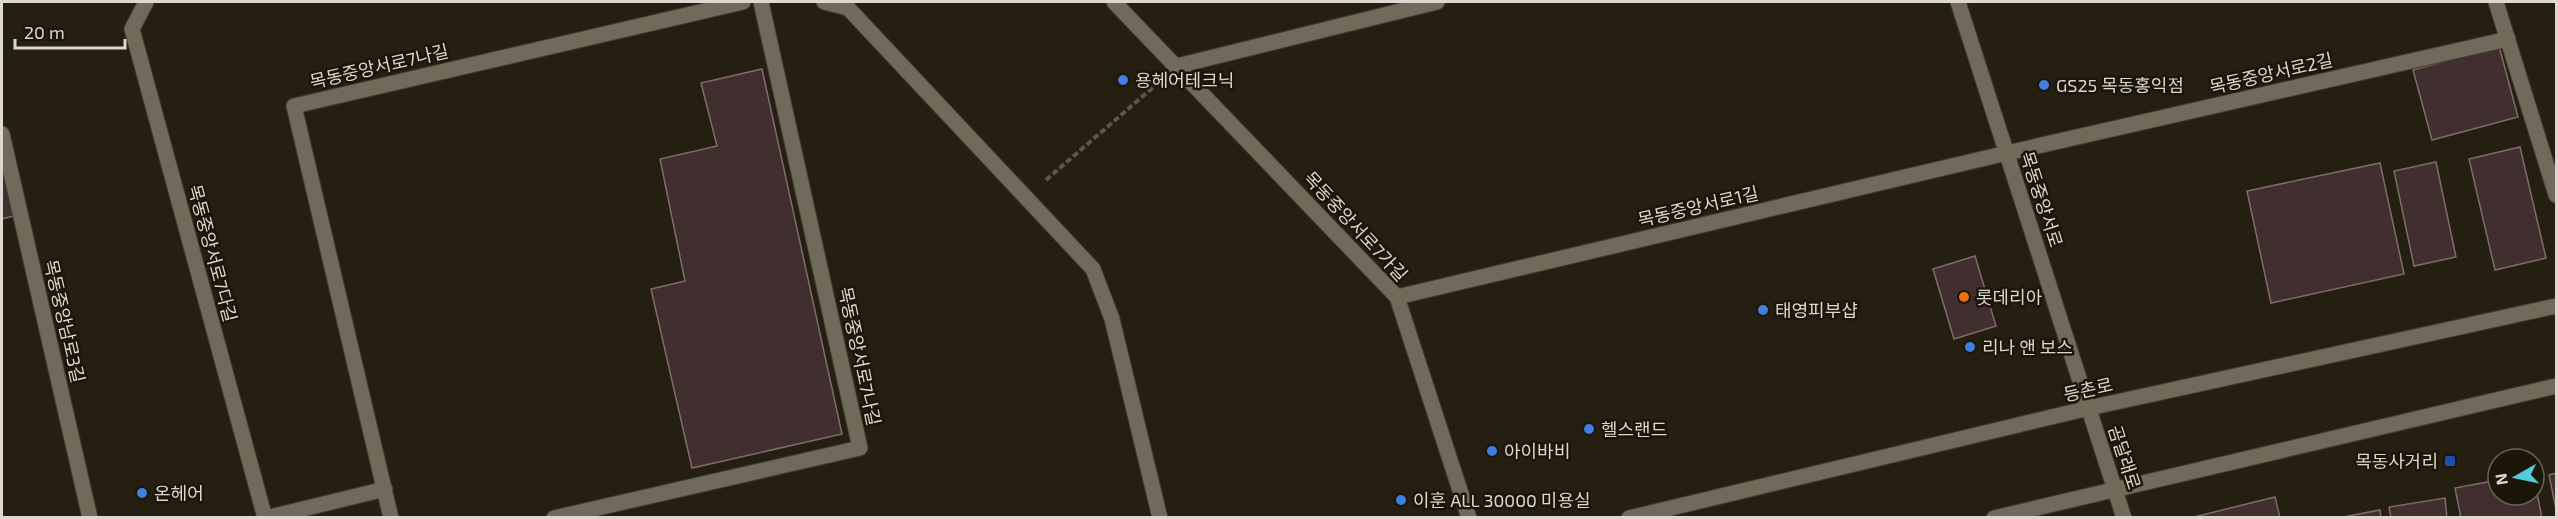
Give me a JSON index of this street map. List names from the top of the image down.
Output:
{
  "streets": {
    "street": [
      "목동중앙서로7나길",
      "목동중앙서로2길",
      "목동중앙서로",
      "목동중앙서로1길",
      "목동중앙서로7가길",
      "목동중앙서로7다길",
      "목동중앙남로3길",
      "등촌로",
      "곰달래로"
    ]
  },
  "crossings": [
    ["목동중앙서로2길", "목동중앙서로"],
    ["목동중앙서로2길", "목동중앙서로1길"],
    ["목동중앙서로", "목동중앙서로1길"],
    ["목동중앙서로", "등촌로"],
    ["목동중앙서로", "곰달래로"],
    ["목동중앙서로1길", "목동중앙서로7가길"],
    ["등촌로", "곰달래로"]
  ],
  "places": {
    "other": [
      "용헤어테크닉",
      "GS25 목동홍익점",
      "롯데리아",
      "태영피부샵",
      "리나 앤 보스",
      "헬스랜드",
      "아이바비",
      "온헤어",
      "이훈 ALL 30000 미용실"
    ],
    "transit": ["목동사거리"]
  },
  "scale_bar": "20 m",
  "north": "left"
}
